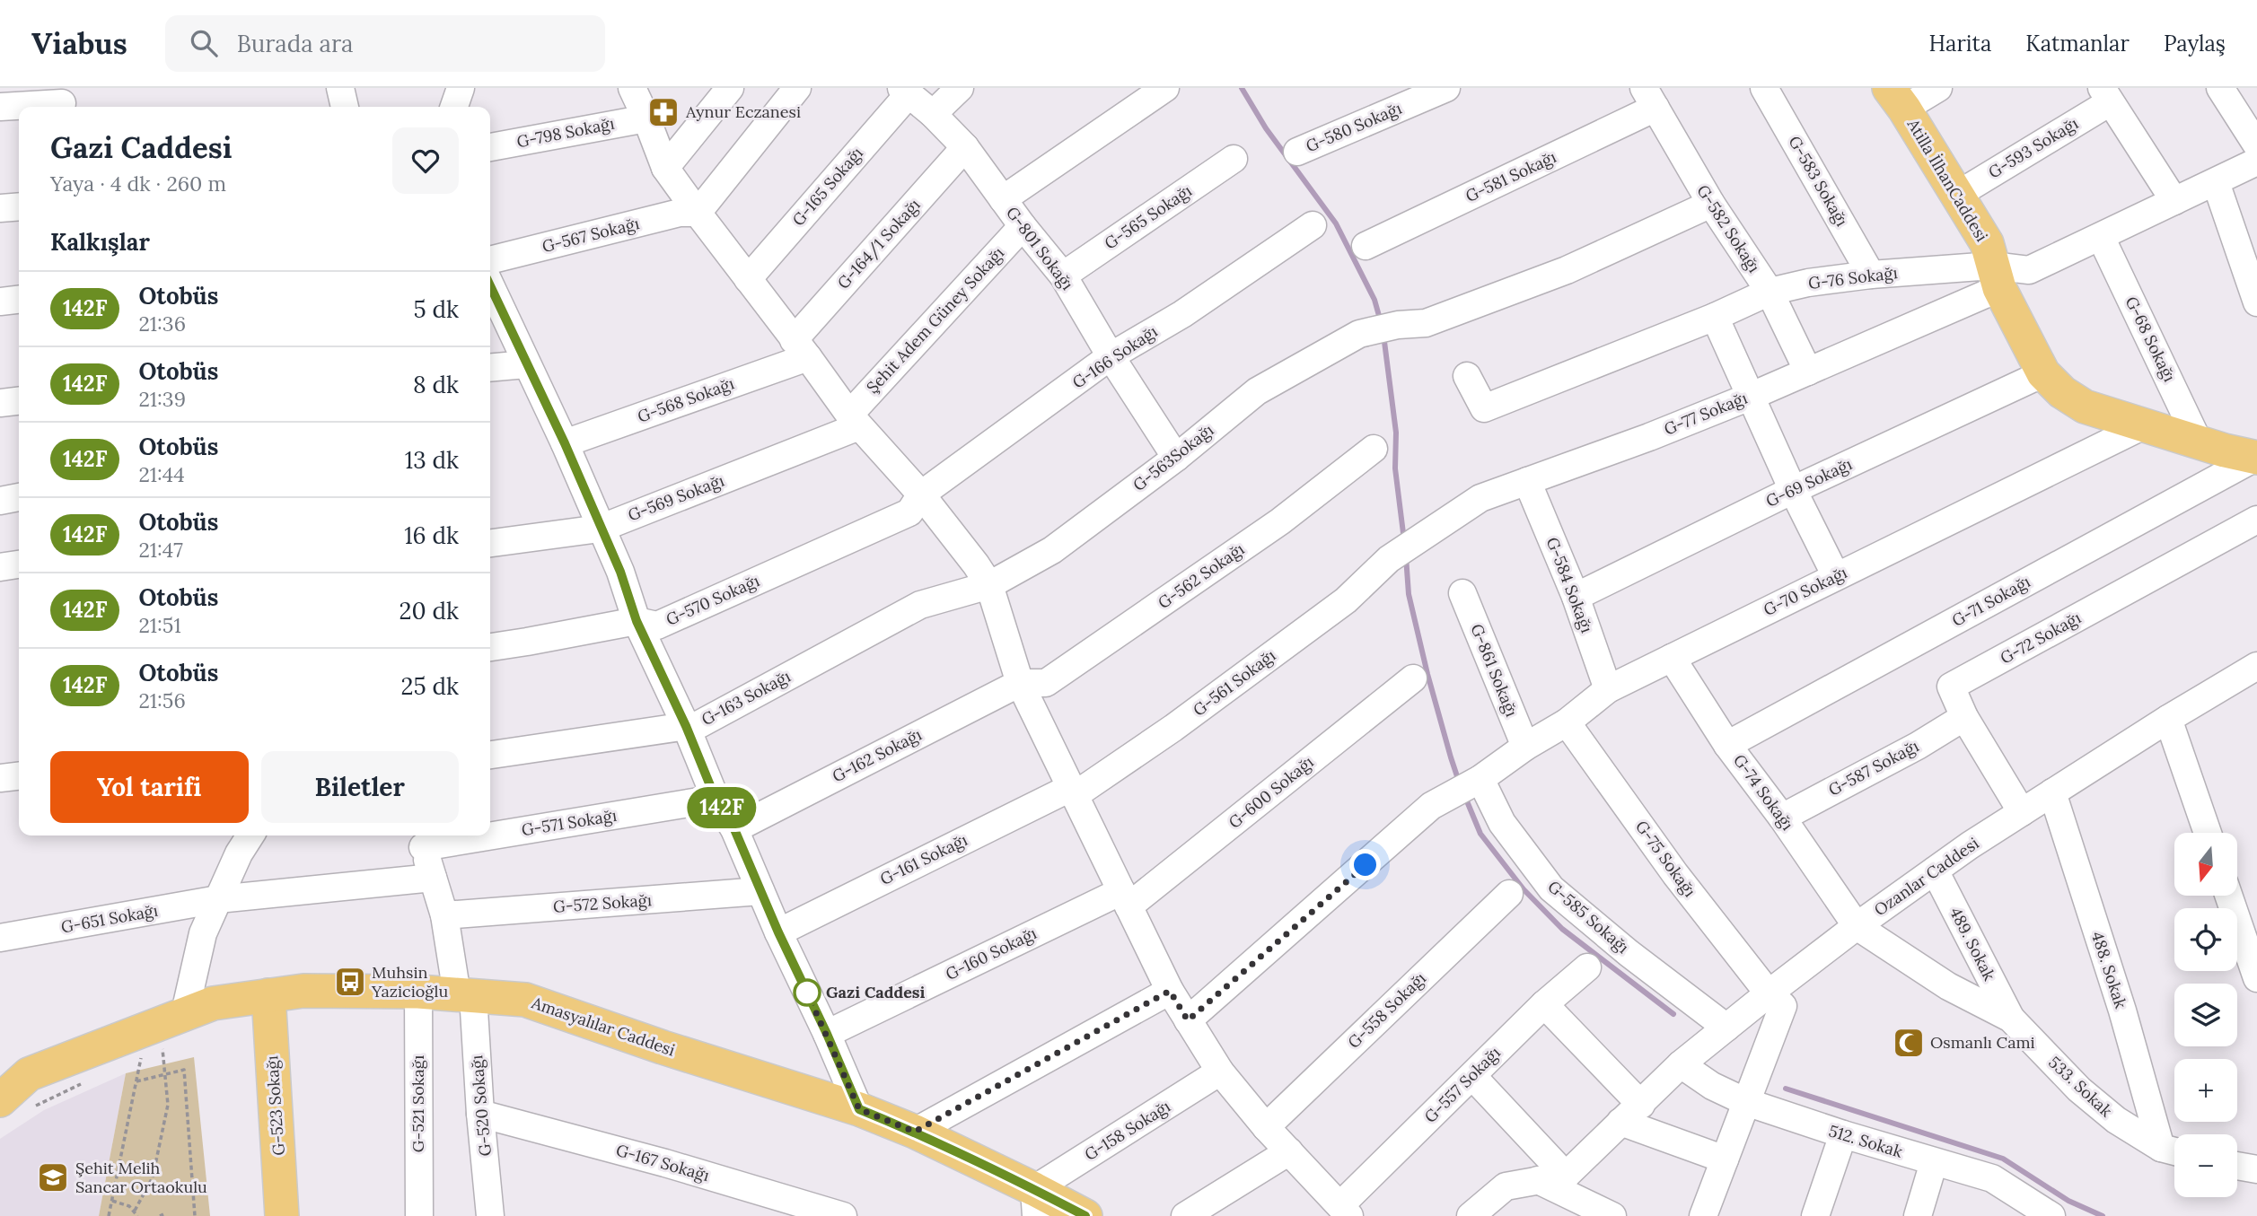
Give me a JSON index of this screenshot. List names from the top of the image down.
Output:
{
  "streets": {
    "main road": ["Atilla İlhanCaddesi", "Amasyalılar Caddesi", "G-523 Sokağı"],
    "street": [
      "G-580 Sokağı",
      "G-798 Sokağı",
      "G-593 Sokağı",
      "G-581 Sokağı",
      "G-583 Sokağı",
      "G-165 Sokağı",
      "G-565 Sokağı",
      "G-582 Sokağı",
      "G-567 Sokağı",
      "G-164/1 Sokağı",
      "G-801 Sokağı",
      "G-76 Sokağı",
      "Şehit Adem Güney Sokağı",
      "G-68 Sokağı",
      "G-166 Sokağı",
      "G-568 Sokağı",
      "G-77 Sokağı",
      "G-563Sokağı",
      "G-69 Sokağı",
      "G-569 Sokağı",
      "G-562 Sokağı",
      "G-584 Sokağı",
      "G-70 Sokağı",
      "G-570 Sokağı",
      "G-71 Sokağı",
      "G-72 Sokağı",
      "G-861 Sokağı",
      "G-561 Sokağı",
      "G-163 Sokağı",
      "G-162 Sokağı",
      "G-587 Sokağı",
      "G-600 Sokağı",
      "G-74 Sokağı",
      "G-571 Sokağı",
      "G-75 Sokağı",
      "G-161 Sokağı",
      "Ozanlar Caddesi",
      "G-572 Sokağı",
      "G-585 Sokağı",
      "G-651 Sokağı",
      "489. Sokak",
      "G-160 Sokağı",
      "488. Sokak",
      "G-558 Sokağı",
      "G-557 Sokağı",
      "533. Sokak",
      "G-521 Sokağı",
      "G-520 Sokağı",
      "G-158 Sokağı",
      "512. Sokak",
      "G-167 Sokağı"
    ]
  },
  "crossings": [
    ["G-593 Sokağı", "Atilla İlhanCaddesi"],
    ["G-581 Sokağı", "G-582 Sokağı"],
    ["Atilla İlhanCaddesi", "G-76 Sokağı"],
    ["Atilla İlhanCaddesi", "G-68 Sokağı"],
    ["Atilla İlhanCaddesi", "G-77 Sokağı"],
    ["Atilla İlhanCaddesi", "G-69 Sokağı"],
    ["Atilla İlhanCaddesi", "G-70 Sokağı"],
    ["Atilla İlhanCaddesi", "G-71 Sokağı"],
    ["G-583 Sokağı", "G-76 Sokağı"],
    ["G-165 Sokağı", "G-801 Sokağı"],
    ["G-565 Sokağı", "G-801 Sokağı"],
    ["G-582 Sokağı", "G-76 Sokağı"],
    ["G-582 Sokağı", "G-77 Sokağı"],
    ["G-582 Sokağı", "G-563Sokağı"],
    ["G-164/1 Sokağı", "G-801 Sokağı"],
    ["G-164/1 Sokağı", "G-568 Sokağı"],
    ["G-801 Sokağı", "Şehit Adem Güney Sokağı"],
    ["G-801 Sokağı", "G-166 Sokağı"],
    ["G-801 Sokağı", "G-563Sokağı"],
    ["G-76 Sokağı", "G-68 Sokağı"],
    ["G-76 Sokağı", "G-77 Sokağı"],
    ["Şehit Adem Güney Sokağı", "G-569 Sokağı"],
    ["G-166 Sokağı", "G-570 Sokağı"],
    ["G-77 Sokağı", "G-584 Sokağı"],
    ["G-77 Sokağı", "G-561 Sokağı"],
    ["G-563Sokağı", "G-163 Sokağı"],
    ["G-69 Sokağı", "G-584 Sokağı"],
    ["G-562 Sokağı", "G-162 Sokağı"],
    ["G-584 Sokağı", "G-70 Sokağı"],
    ["G-70 Sokağı", "G-861 Sokağı"],
    ["G-70 Sokağı", "G-74 Sokağı"],
    ["G-70 Sokağı", "G-75 Sokağı"],
    ["G-70 Sokağı", "G-585 Sokağı"],
    ["G-71 Sokağı", "G-74 Sokağı"],
    ["G-72 Sokağı", "G-587 Sokağı"],
    ["G-72 Sokağı", "Ozanlar Caddesi"],
    ["G-561 Sokağı", "G-161 Sokağı"],
    ["G-587 Sokağı", "G-74 Sokağı"],
    ["G-600 Sokağı", "G-160 Sokağı"],
    ["G-74 Sokağı", "Ozanlar Caddesi"],
    ["G-74 Sokağı", "533. Sokak"],
    ["G-571 Sokağı", "G-520 Sokağı"],
    ["G-75 Sokağı", "Ozanlar Caddesi"],
    ["G-75 Sokağı", "512. Sokak"],
    ["Ozanlar Caddesi", "G-585 Sokağı"],
    ["Ozanlar Caddesi", "489. Sokak"],
    ["Ozanlar Caddesi", "488. Sokak"],
    ["Ozanlar Caddesi", "533. Sokak"],
    ["Ozanlar Caddesi", "512. Sokak"],
    ["G-572 Sokağı", "G-520 Sokağı"],
    ["489. Sokak", "533. Sokak"],
    ["488. Sokak", "533. Sokak"],
    ["Amasyalılar Caddesi", "G-521 Sokağı"],
    ["Amasyalılar Caddesi", "G-523 Sokağı"],
    ["Amasyalılar Caddesi", "G-520 Sokağı"],
    ["Amasyalılar Caddesi", "G-158 Sokağı"],
    ["G-520 Sokağı", "G-167 Sokağı"]
  ],
  "places": {
    "pharmacy": ["Aynur Eczanesi"],
    "bus stop": ["Muhsin Yazicioğlu"],
    "other": ["Gazi Caddesi"],
    "mosque": ["Osmanlı Cami"],
    "school or university": ["Şehit Melih Sancar Ortaokulu"]
  },
  "lines": ["bus line 142F"],
  "north": "bottom",
  "page": {
    "header": "Viabus",
    "search": "Burada ara",
    "nav": ["Harita", "Katmanlar", "Paylaş"],
    "on_map": "142F",
    "heading": [
      ["Gazi Caddesi", "Yaya · 4 dk · 260 m"],
      "Kalkışlar"
    ],
    "list": [
      {
        "mark": "142F",
        "name": "Otobüs",
        "note": "21:36",
        "value": "5 dk"
      },
      {
        "mark": "142F",
        "name": "Otobüs",
        "note": "21:39",
        "value": "8 dk"
      },
      {
        "mark": "142F",
        "name": "Otobüs",
        "note": "21:44",
        "value": "13 dk"
      },
      {
        "mark": "142F",
        "name": "Otobüs",
        "note": "21:47",
        "value": "16 dk"
      },
      {
        "mark": "142F",
        "name": "Otobüs",
        "note": "21:51",
        "value": "20 dk"
      },
      {
        "mark": "142F",
        "name": "Otobüs",
        "note": "21:56",
        "value": "25 dk"
      }
    ],
    "buttons": ["Yol tarifi", "Biletler"],
    "map_buttons": ["+", "−"]
  }
}
